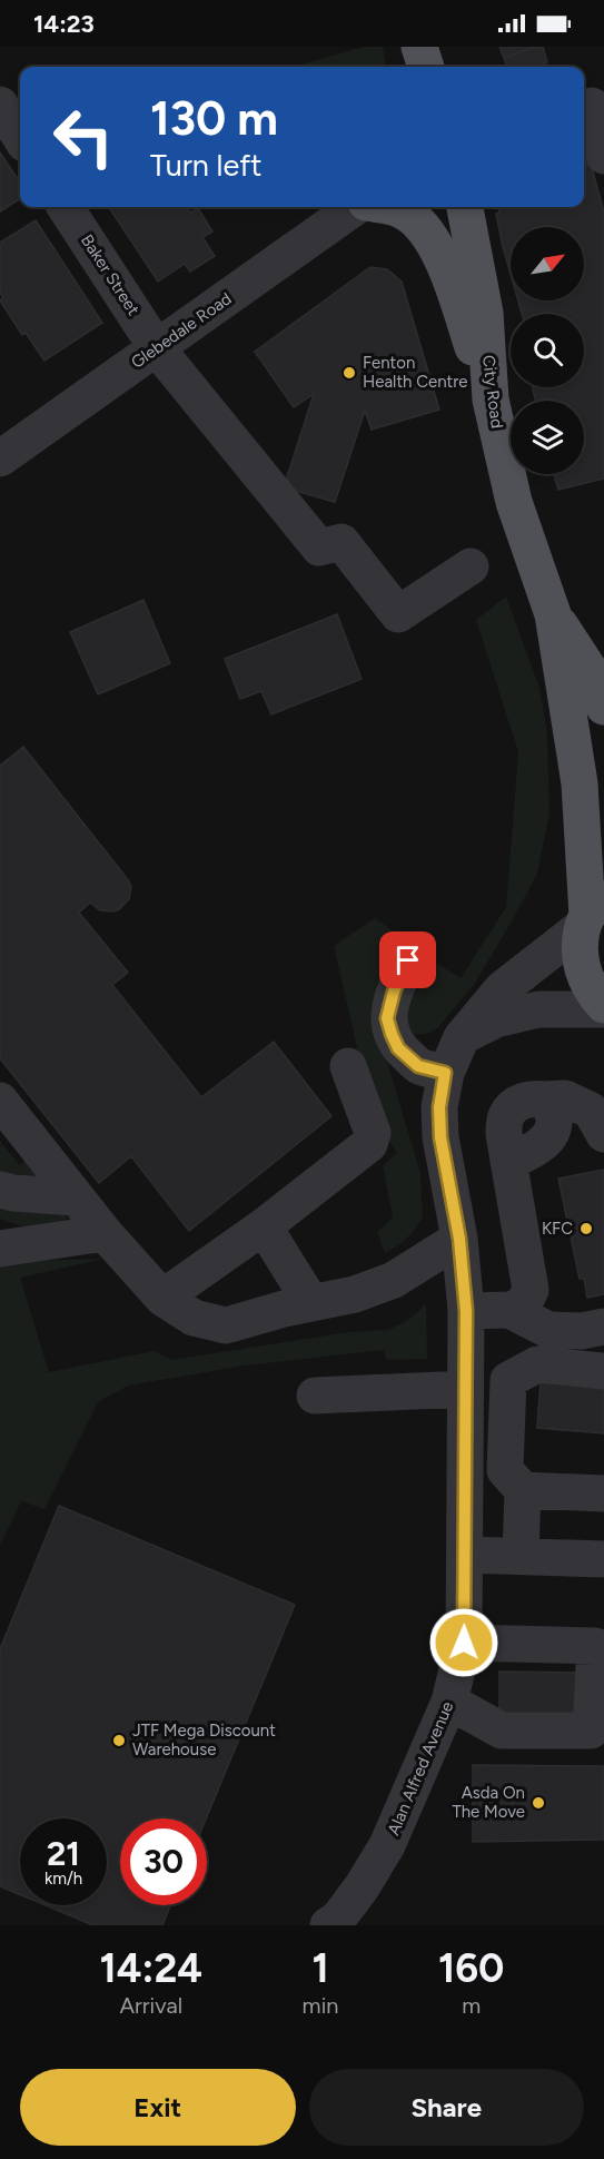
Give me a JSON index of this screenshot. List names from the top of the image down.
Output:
{
  "streets": {
    "main road": ["City Road"],
    "street": ["Baker Street", "Glebedale Road", "Alan Alfred Avenue"]
  },
  "crossings": [
    ["Baker Street", "Glebedale Road"],
    ["City Road", "Alan Alfred Avenue"]
  ],
  "places": [
    "Fenton Health Centre",
    "KFC",
    "JTF Mega Discount Warehouse",
    "Asda On The Move"
  ],
  "north": "top right",
  "page": {
    "status": "14:23",
    "turn": ["130 m", "Turn left"],
    "speed": "21 km/h",
    "limit": "30",
    "eta": [
      "14:24",
      "Arrival",
      "1",
      "min",
      "160",
      "m"
    ],
    "buttons": ["Exit", "Share"]
  }
}
